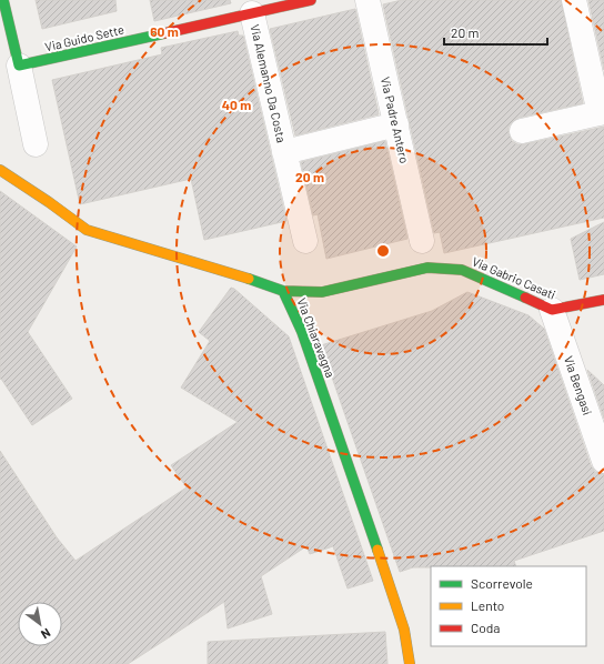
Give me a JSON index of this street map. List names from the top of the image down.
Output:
{
  "streets": {
    "street": [
      "Via Guido Sette",
      "Via Alemanno Da Costa",
      "Via Padre Antero",
      "Via Gabrio Casati",
      "Via Chiaravagna",
      "Via Bengasi"
    ]
  },
  "crossings": [
    ["Via Guido Sette", "Via Alemanno Da Costa"],
    ["Via Alemanno Da Costa", "Via Padre Antero"],
    ["Via Gabrio Casati", "Via Chiaravagna"],
    ["Via Gabrio Casati", "Via Bengasi"]
  ],
  "legend": ["Scorrevole", "Lento", "Coda"],
  "scale_bar": "20 m",
  "north": "bottom right",
  "rings": ["60 m", "40 m", "20 m"]
}
